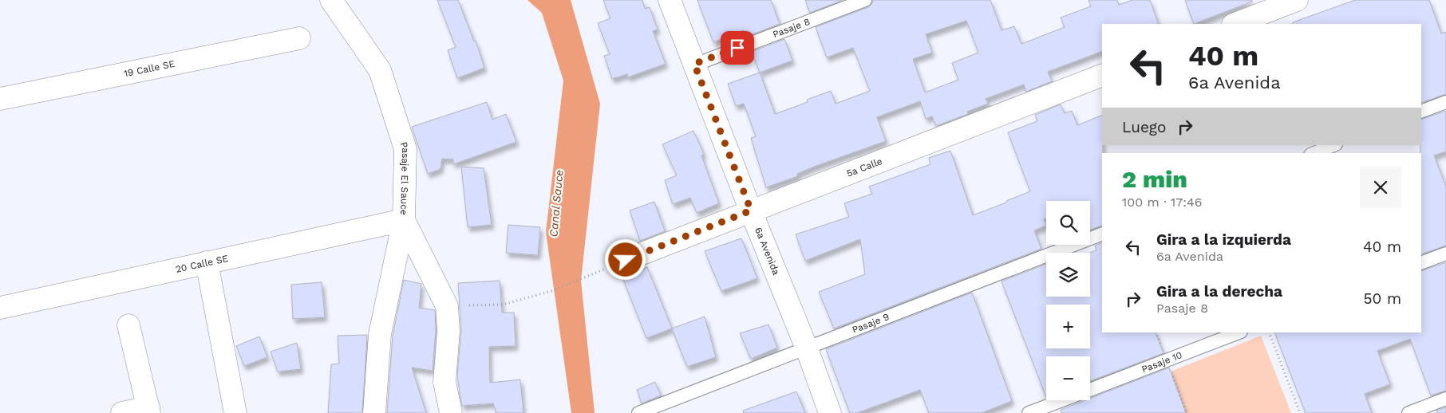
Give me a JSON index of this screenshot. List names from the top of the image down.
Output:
{
  "streets": {
    "street": [
      "19 Calle SE",
      "5a Calle",
      "Pasaje El Sauce",
      "6a Avenida",
      "20 Calle SE"
    ],
    "lane": ["Pasaje 8", "Pasaje 9", "Pasaje 10"]
  },
  "crossings": [
    ["Pasaje 8", "6a Avenida"],
    ["5a Calle", "6a Avenida"],
    ["Pasaje El Sauce", "20 Calle SE"],
    ["6a Avenida", "Pasaje 9"]
  ],
  "water": ["Canal Sauce"],
  "page": {
    "turn": ["40 m", "6a Avenida"],
    "then": "Luego",
    "heading": ["2 min", "100 m · 17:46"],
    "map_buttons": ["+", "−"],
    "list": [
      {
        "name": "Gira a la izquierda",
        "note": "6a Avenida",
        "value": "40 m"
      },
      {
        "name": "Gira a la derecha",
        "note": "Pasaje 8",
        "value": "50 m"
      }
    ]
  }
}
